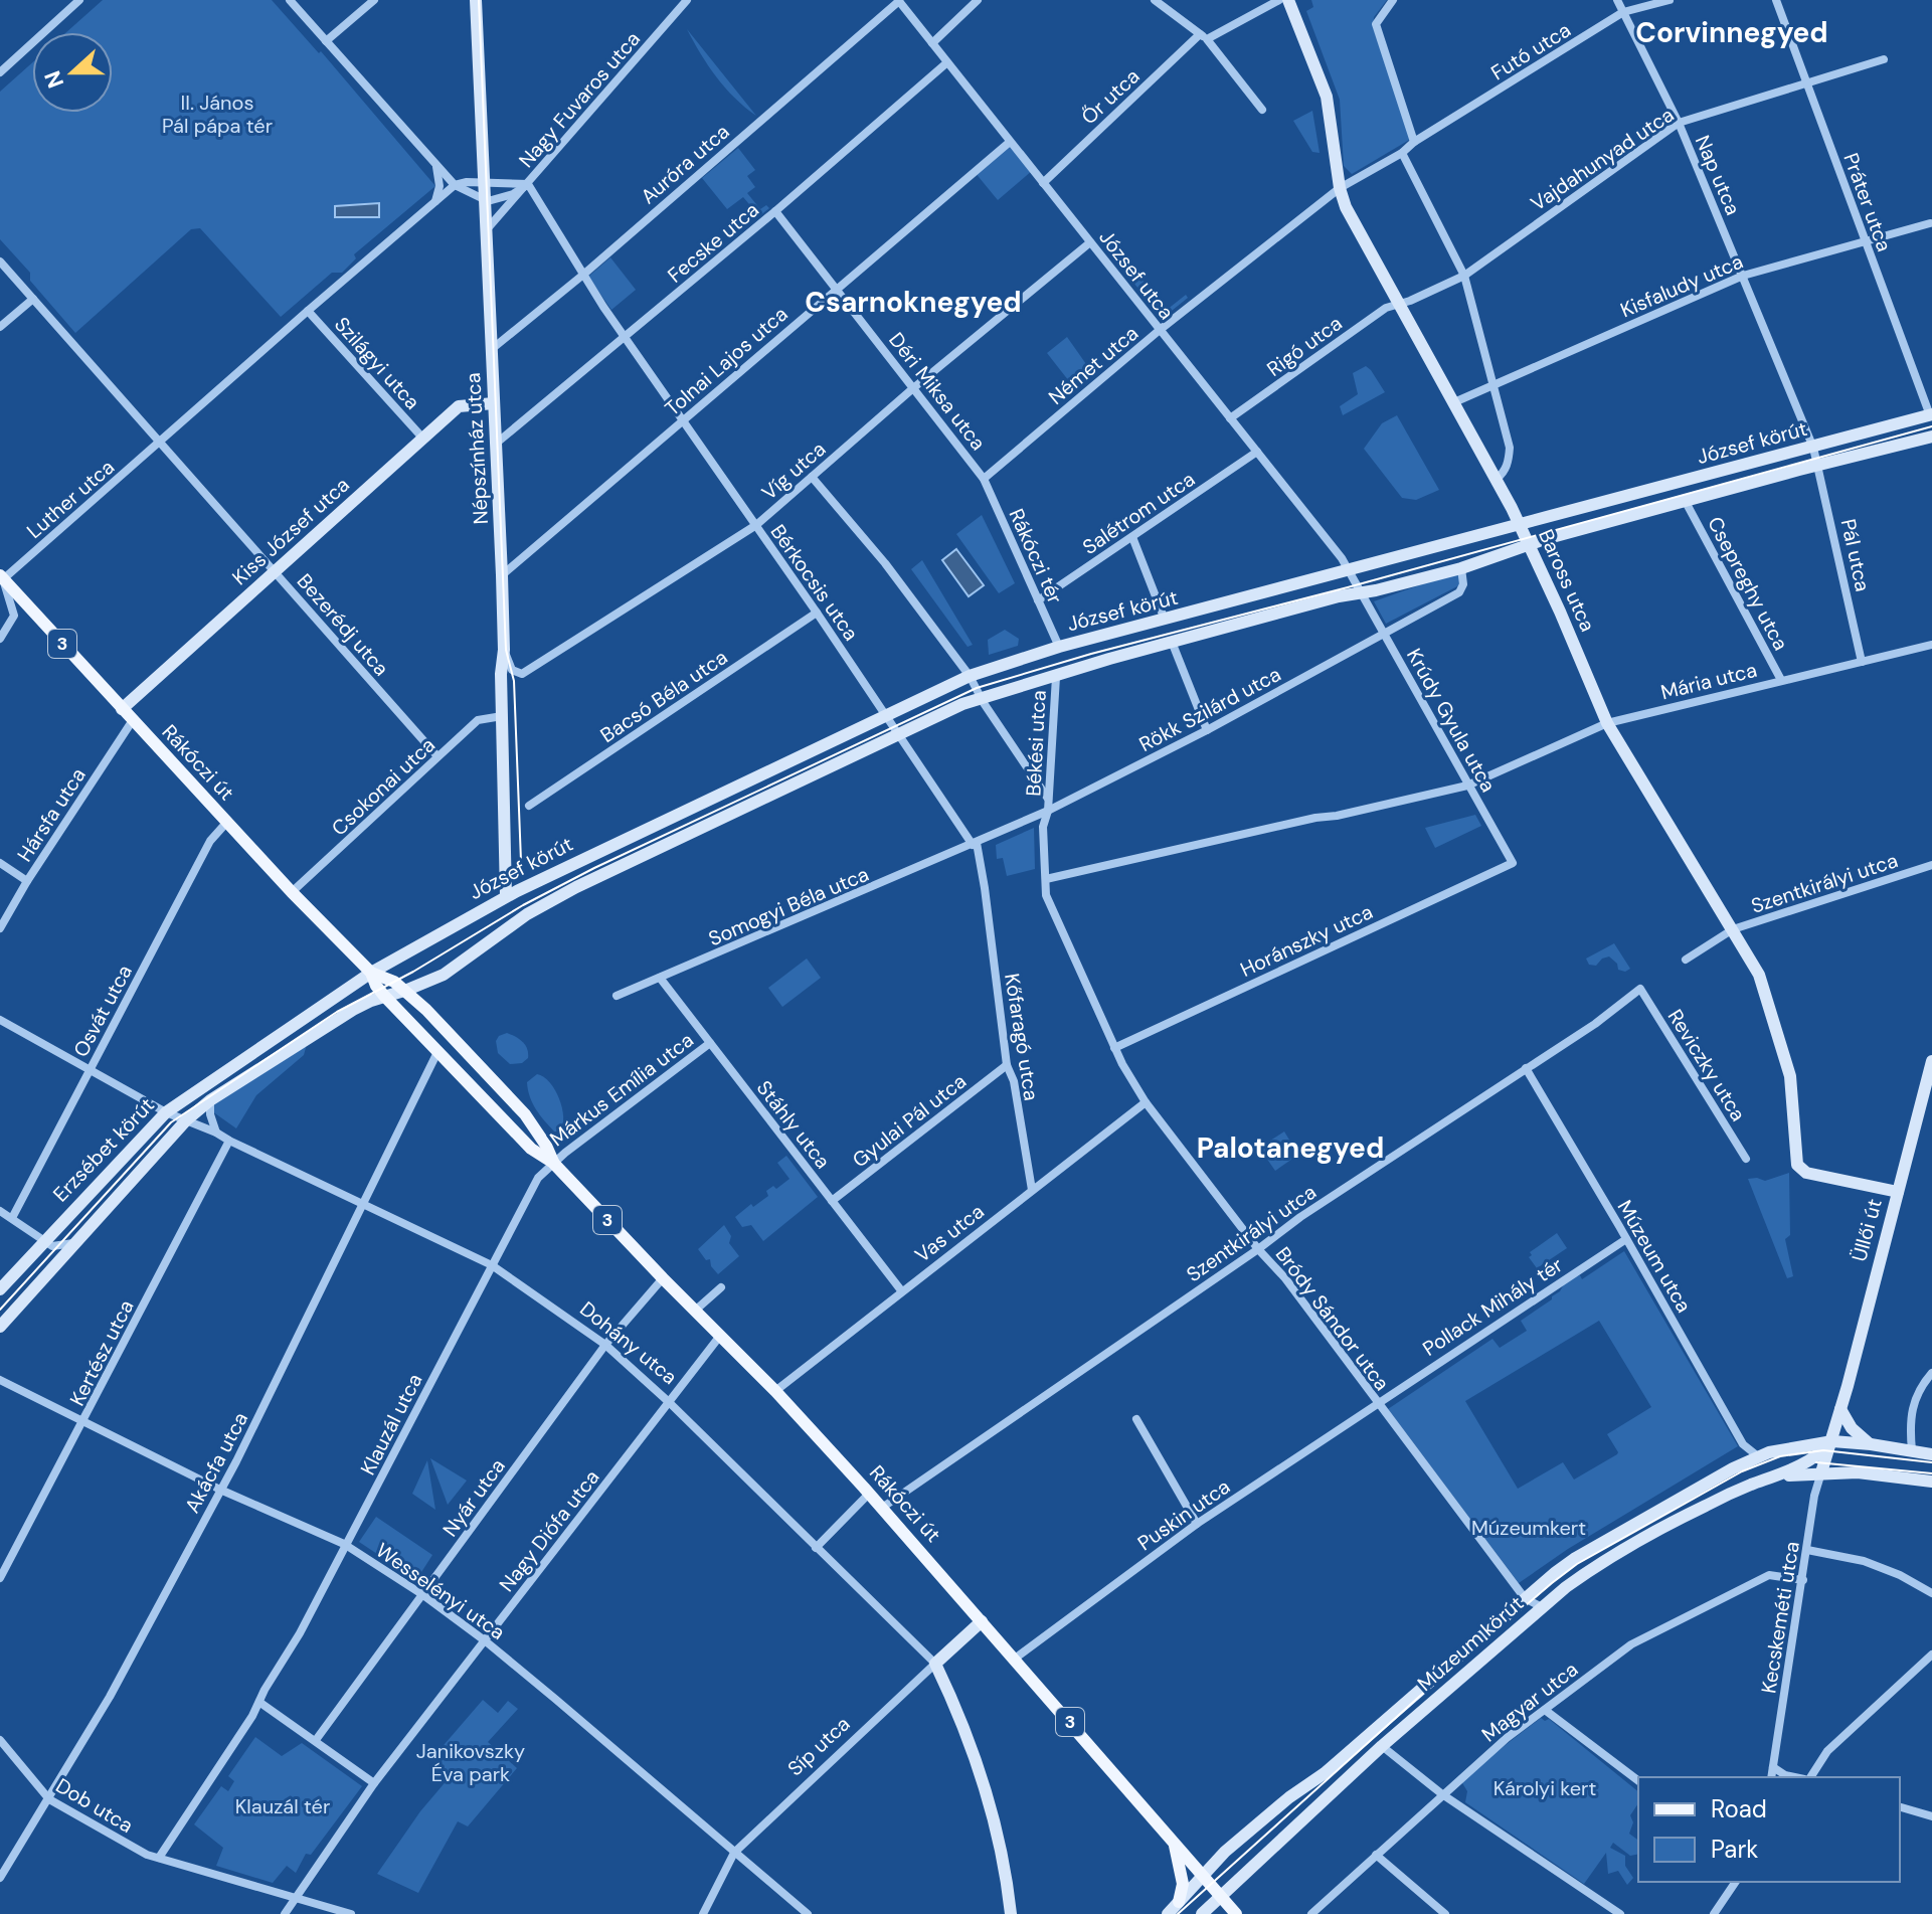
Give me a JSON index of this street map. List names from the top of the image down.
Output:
{
  "streets": {
    "main road": [
      "József körút",
      "Népszínház utca",
      "Kiss József utca",
      "Baross utca",
      "3",
      "Rákóczi út",
      "Erzsébet körút",
      "Üllői út",
      "Dohány utca",
      "Múzeum körút",
      "Síp utca"
    ],
    "street": [
      "Futó utca",
      "Őr utca",
      "Nagy Fuvaros utca",
      "Vajdahunyad utca",
      "Auróra utca",
      "Nap utca",
      "Práter utca",
      "Fecske utca",
      "József utca",
      "Kisfaludy utca",
      "Rigó utca",
      "Tolnai Lajos utca",
      "Szilágyi utca",
      "Német utca",
      "Déri Miksa utca",
      "Víg utca",
      "Luther utca",
      "Salétrom utca",
      "Pál utca",
      "Rákóczi tér",
      "Bérkocsis utca",
      "Csepreghy utca",
      "Bezerédj utca",
      "Mária utca",
      "Bacsó Béla utca",
      "Rökk Szilárd utca",
      "Krúdy Gyula utca",
      "Békési utca",
      "Csokonai utca",
      "Hársfa utca",
      "Szentkirályi utca",
      "Somogyi Béla utca",
      "Horánszky utca",
      "Osvát utca",
      "Kőfaragó utca",
      "Reviczky utca",
      "Márkus Emília utca",
      "Gyulai Pál utca",
      "Stáhly utca",
      "Vas utca",
      "Múzeum utca",
      "Pollack Mihály tér",
      "Bródy Sándor utca",
      "Kertész utca",
      "Klauzál utca",
      "Akácfa utca",
      "Nyár utca",
      "Puskin utca",
      "Nagy Diófa utca",
      "Wesselényi utca",
      "Kecskeméti utca",
      "Magyar utca",
      "Dob utca"
    ]
  },
  "crossings": [
    ["Futó utca", "Nap utca"],
    ["Futó utca", "Német utca"],
    ["Őr utca", "József utca"],
    ["Nagy Fuvaros utca", "Népszínház utca"],
    ["Nagy Fuvaros utca", "Bérkocsis utca"],
    ["Vajdahunyad utca", "Nap utca"],
    ["Vajdahunyad utca", "Práter utca"],
    ["Vajdahunyad utca", "Rigó utca"],
    ["Vajdahunyad utca", "Baross utca"],
    ["Auróra utca", "József utca"],
    ["Auróra utca", "Népszínház utca"],
    ["Auróra utca", "Bérkocsis utca"],
    ["Nap utca", "Kisfaludy utca"],
    ["Nap utca", "József körút"],
    ["Nap utca", "Pál utca"],
    ["Práter utca", "Kisfaludy utca"],
    ["Práter utca", "József körút"],
    ["Fecske utca", "József utca"],
    ["Fecske utca", "Déri Miksa utca"],
    ["Fecske utca", "Népszínház utca"],
    ["Fecske utca", "Bérkocsis utca"],
    ["József utca", "Rigó utca"],
    ["József utca", "Tolnai Lajos utca"],
    ["József utca", "Német utca"],
    ["József utca", "József körút"],
    ["József utca", "Víg utca"],
    ["József utca", "Salétrom utca"],
    ["József utca", "Krúdy Gyula utca"],
    ["Kisfaludy utca", "Baross utca"],
    ["Rigó utca", "Baross utca"],
    ["Tolnai Lajos utca", "Déri Miksa utca"],
    ["Tolnai Lajos utca", "Népszínház utca"],
    ["Tolnai Lajos utca", "Bérkocsis utca"],
    ["Szilágyi utca", "Kiss József utca"],
    ["Német utca", "Déri Miksa utca"],
    ["Német utca", "Rákóczi tér"],
    ["Német utca", "Baross utca"],
    ["Déri Miksa utca", "Víg utca"],
    ["Déri Miksa utca", "Rákóczi tér"],
    ["József körút", "Népszínház utca"],
    ["József körút", "Pál utca"],
    ["József körút", "Rákóczi tér"],
    ["József körút", "Baross utca"],
    ["József körút", "Bérkocsis utca"],
    ["József körút", "Csepreghy utca"],
    ["József körút", "Krúdy Gyula utca"],
    ["József körút", "Békési utca"],
    ["József körút", "Rákóczi út"],
    ["József körút", "Erzsébet körút"],
    ["Népszínház utca", "Víg utca"],
    ["Népszínház utca", "Kiss József utca"],
    ["Népszínház utca", "Csokonai utca"],
    ["Víg utca", "Bérkocsis utca"],
    ["Luther utca", "Bezerédj utca"],
    ["Luther utca", "Rákóczi út"],
    ["Salétrom utca", "Rákóczi tér"],
    ["Kiss József utca", "Bezerédj utca"],
    ["Kiss József utca", "Rákóczi út"],
    ["Pál utca", "Mária utca"],
    ["Baross utca", "Mária utca"],
    ["Baross utca", "Szentkirályi utca"],
    ["Baross utca", "Üllői út"],
    ["Bérkocsis utca", "Bacsó Béla utca"],
    ["Bérkocsis utca", "Rökk Szilárd utca"],
    ["Bérkocsis utca", "Somogyi Béla utca"],
    ["Bérkocsis utca", "Kőfaragó utca"],
    ["Csepreghy utca", "Mária utca"],
    ["Bezerédj utca", "Csokonai utca"],
    ["3", "Rákóczi út"],
    ["3", "Múzeum körút"],
    ["Mária utca", "Krúdy Gyula utca"],
    ["Rökk Szilárd utca", "Krúdy Gyula utca"],
    ["Rökk Szilárd utca", "Békési utca"],
    ["Rökk Szilárd utca", "Somogyi Béla utca"],
    ["Rökk Szilárd utca", "Kőfaragó utca"],
    ["Krúdy Gyula utca", "Horánszky utca"],
    ["Békési utca", "Bródy Sándor utca"],
    ["Rákóczi út", "Csokonai utca"],
    ["Rákóczi út", "Hársfa utca"],
    ["Rákóczi út", "Szentkirályi utca"],
    ["Rákóczi út", "Osvát utca"],
    ["Rákóczi út", "Márkus Emília utca"],
    ["Rákóczi út", "Erzsébet körút"],
    ["Rákóczi út", "Vas utca"],
    ["Rákóczi út", "Klauzál utca"],
    ["Rákóczi út", "Akácfa utca"],
    ["Rákóczi út", "Nyár utca"],
    ["Rákóczi út", "Puskin utca"],
    ["Rákóczi út", "Nagy Diófa utca"],
    ["Rákóczi út", "Múzeum körút"],
    ["Rákóczi út", "Síp utca"],
    ["Szentkirályi utca", "Reviczky utca"],
    ["Szentkirályi utca", "Múzeum utca"],
    ["Szentkirályi utca", "Bródy Sándor utca"],
    ["Somogyi Béla utca", "Kőfaragó utca"],
    ["Somogyi Béla utca", "Stáhly utca"],
    ["Horánszky utca", "Bródy Sándor utca"],
    ["Osvát utca", "Dohány utca"],
    ["Kőfaragó utca", "Gyulai Pál utca"],
    ["Kőfaragó utca", "Vas utca"],
    ["Márkus Emília utca", "Stáhly utca"],
    ["Márkus Emília utca", "Klauzál utca"],
    ["Gyulai Pál utca", "Stáhly utca"],
    ["Stáhly utca", "Vas utca"],
    ["Erzsébet körút", "Dohány utca"],
    ["Üllői út", "Kecskeméti utca"],
    ["Üllői út", "Múzeum körút"],
    ["Vas utca", "Bródy Sándor utca"],
    ["Múzeum utca", "Pollack Mihály tér"],
    ["Múzeum utca", "Múzeum körút"],
    ["Pollack Mihály tér", "Bródy Sándor utca"],
    ["Pollack Mihály tér", "Puskin utca"],
    ["Bródy Sándor utca", "Puskin utca"],
    ["Bródy Sándor utca", "Múzeum körút"],
    ["Dohány utca", "Kertész utca"],
    ["Dohány utca", "Klauzál utca"],
    ["Dohány utca", "Akácfa utca"],
    ["Dohány utca", "Nyár utca"],
    ["Dohány utca", "Nagy Diófa utca"],
    ["Dohány utca", "Síp utca"],
    ["Kertész utca", "Wesselényi utca"],
    ["Klauzál utca", "Wesselényi utca"],
    ["Akácfa utca", "Wesselényi utca"],
    ["Akácfa utca", "Dob utca"],
    ["Nyár utca", "Wesselényi utca"],
    ["Nagy Diófa utca", "Wesselényi utca"],
    ["Wesselényi utca", "Síp utca"],
    ["Kecskeméti utca", "Magyar utca"]
  ],
  "districts": ["Corvinnegyed", "Csarnoknegyed", "Palotanegyed"],
  "parks": [
    "II. János Pál pápa tér",
    "Múzeumkert",
    "Janikovszky Éva park",
    "Károlyi kert",
    "Klauzál tér"
  ],
  "legend": ["Road", "Park"],
  "north": "left"
}
